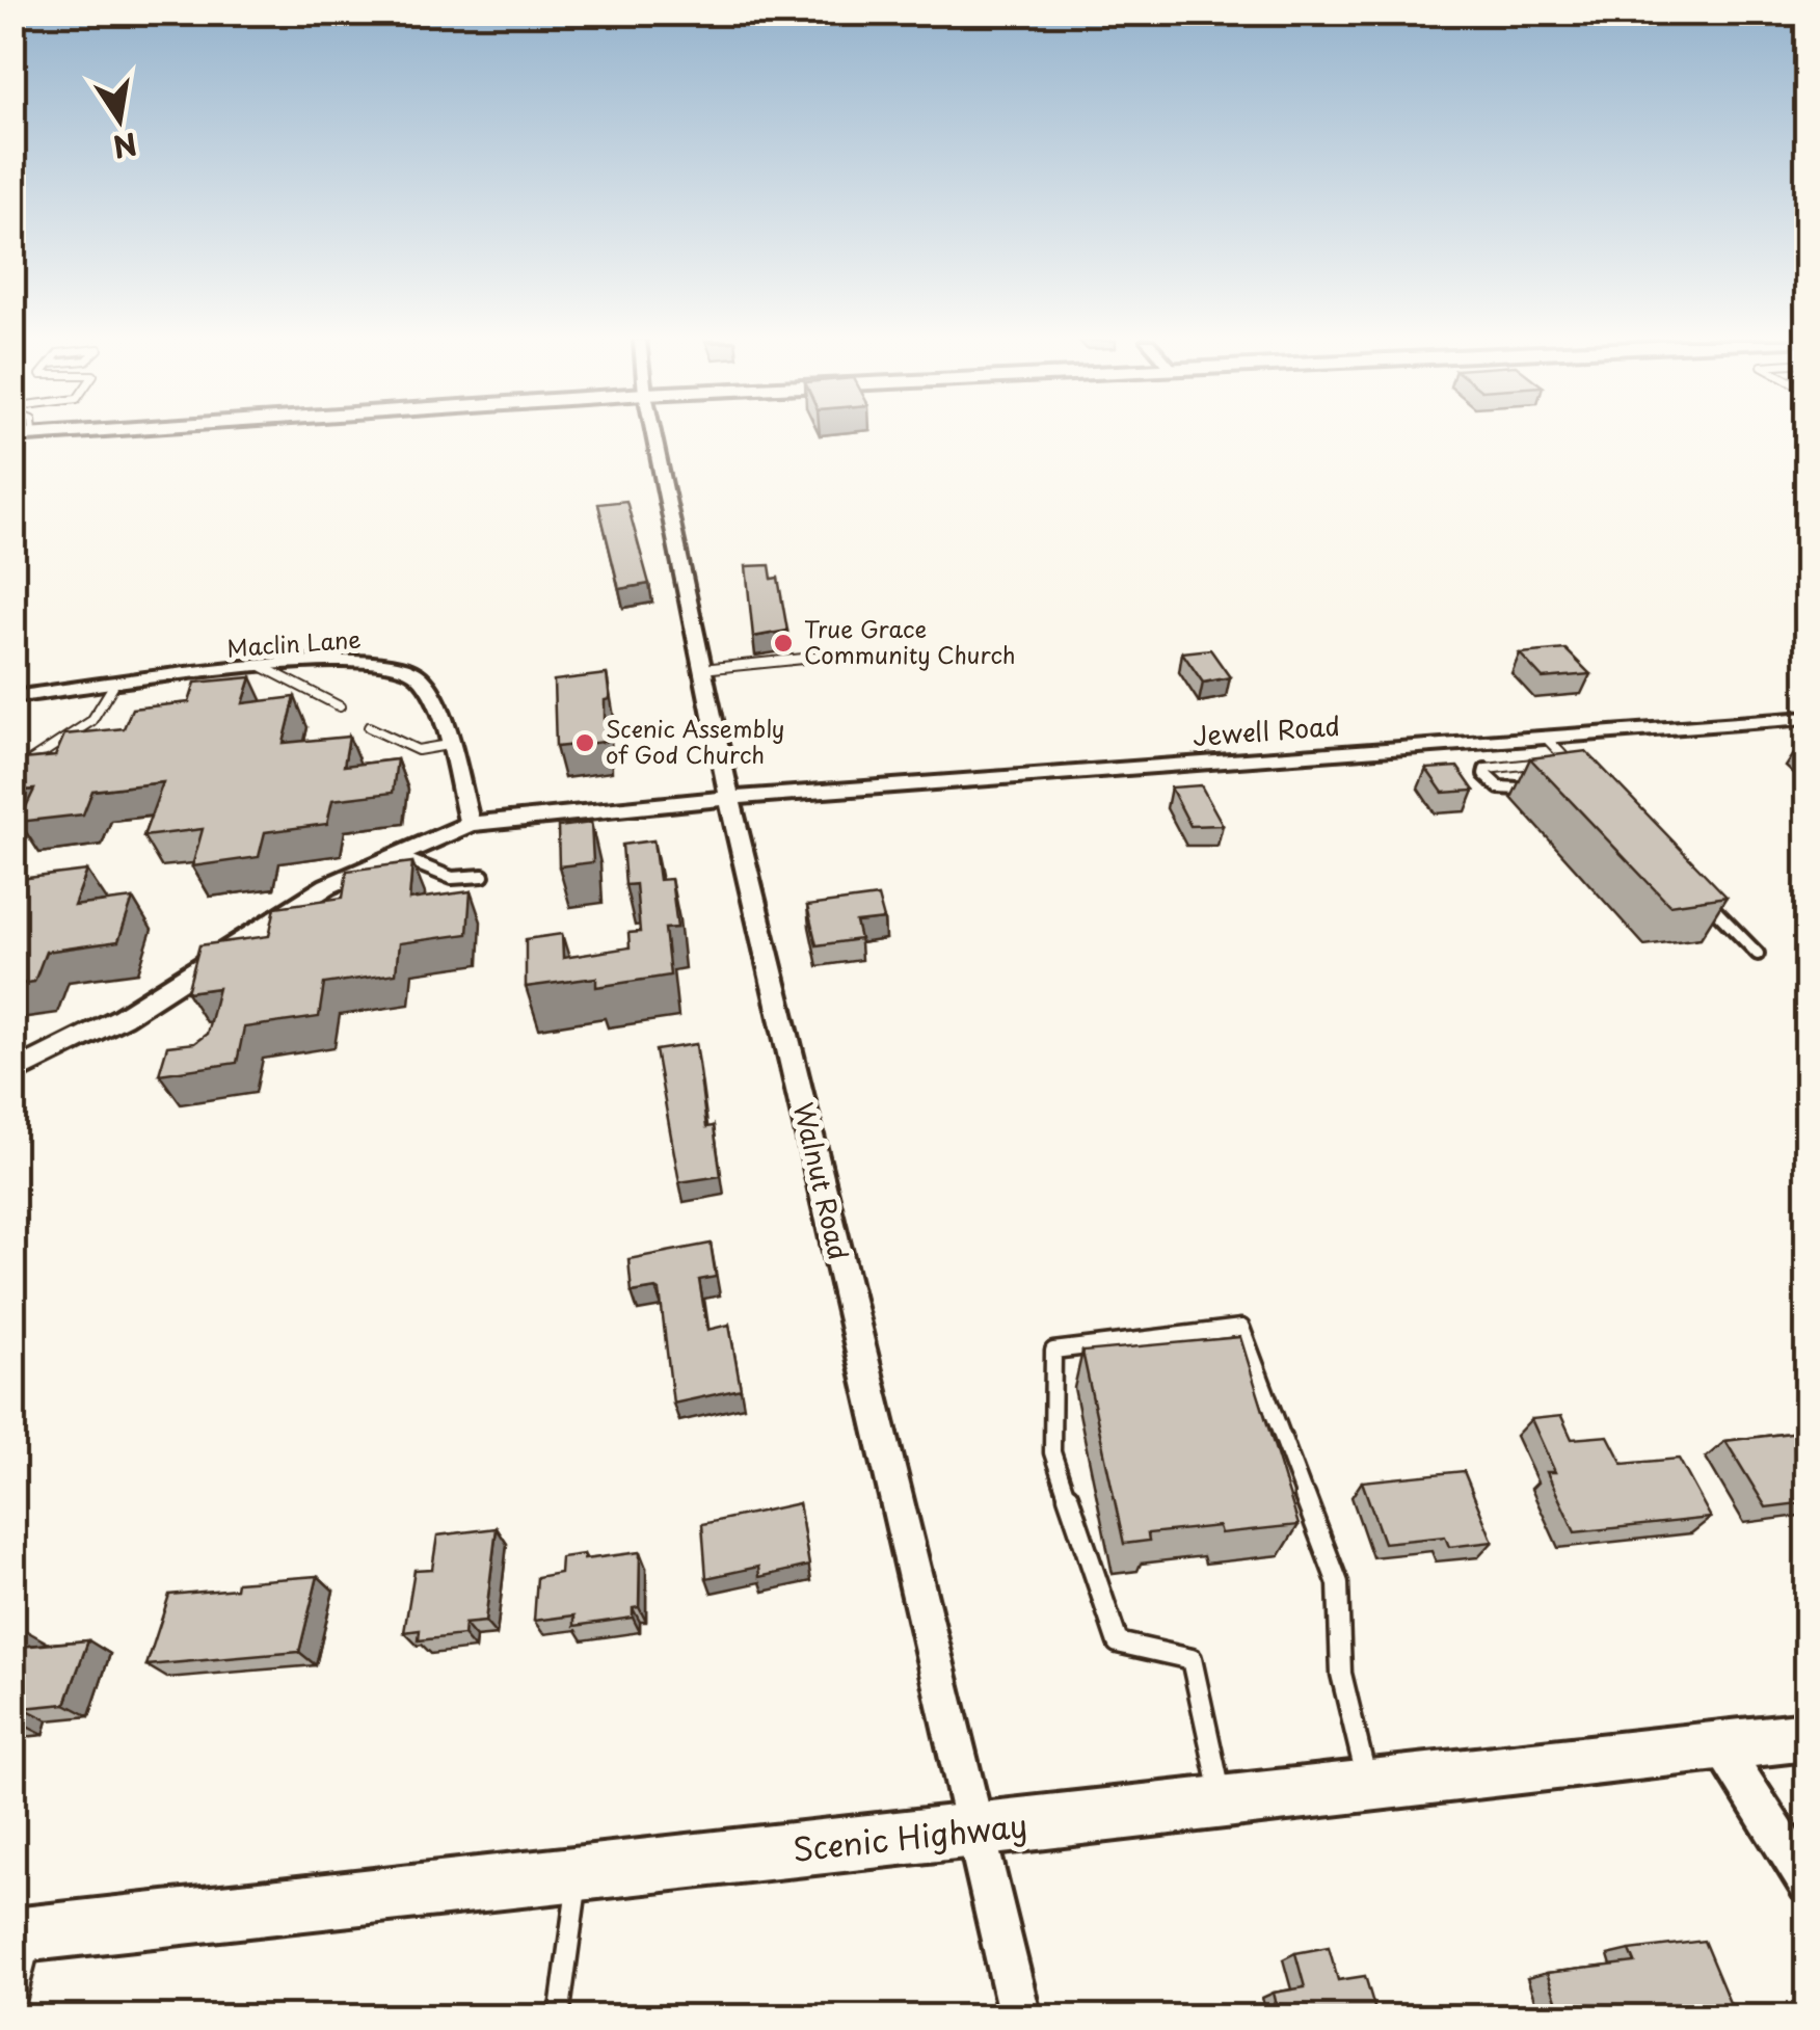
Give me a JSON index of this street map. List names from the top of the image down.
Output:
{
  "streets": {
    "street": [
      "Maclin Lane",
      "Jewell Road",
      "Walnut Road",
      "Scenic Highway"
    ]
  },
  "crossings": [
    ["Maclin Lane", "Jewell Road"],
    ["Jewell Road", "Walnut Road"],
    ["Walnut Road", "Scenic Highway"]
  ],
  "places": ["True Grace Community Church", "Scenic Assembly of God Church"],
  "north": "bottom"
}
